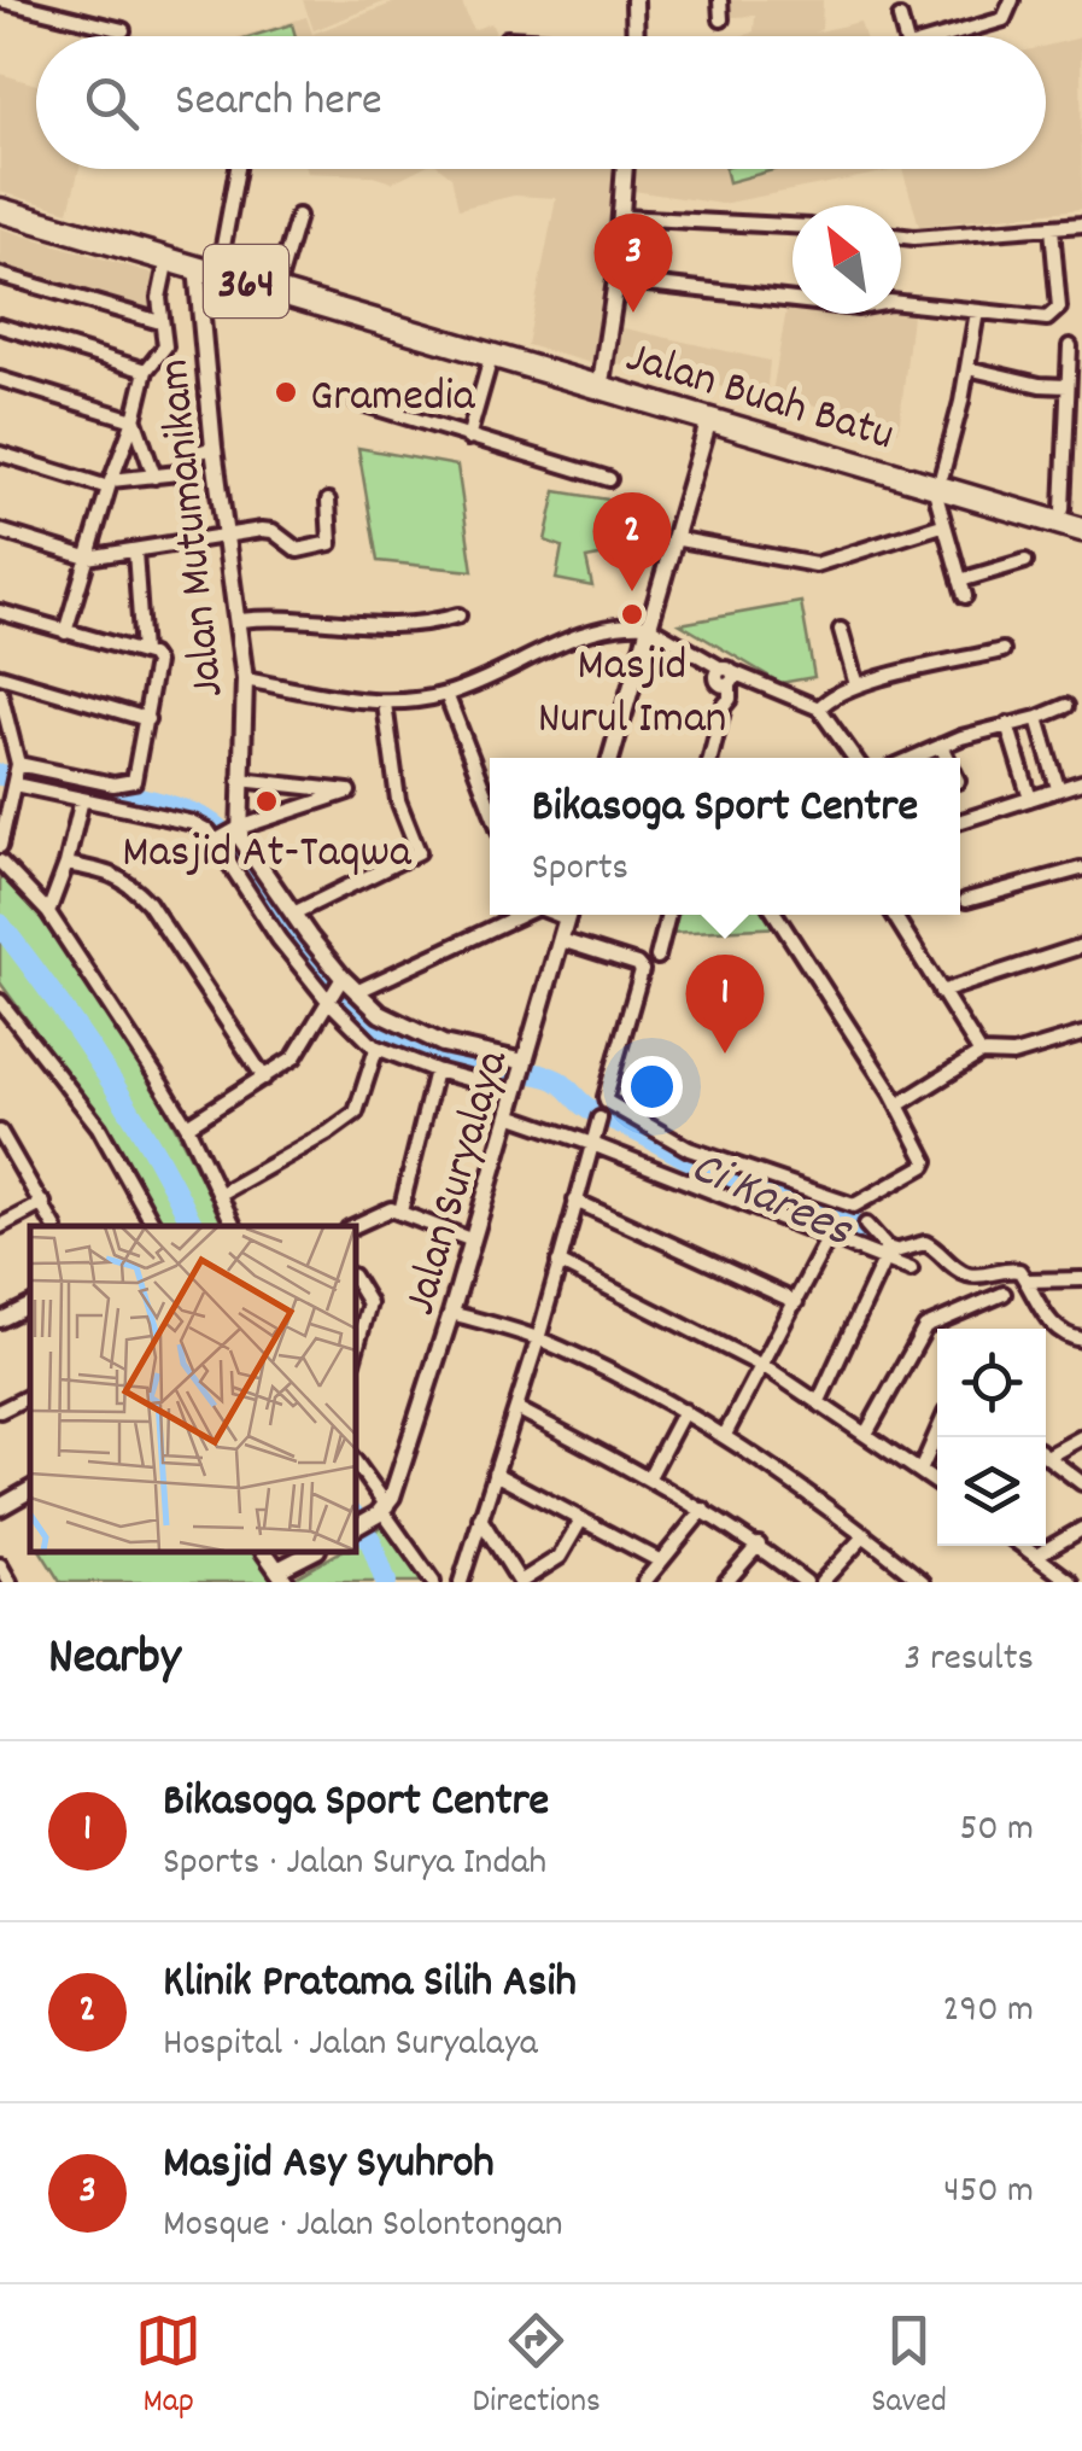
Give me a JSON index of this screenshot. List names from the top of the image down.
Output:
{
  "streets": {
    "main road": ["364", "Jalan Buah Batu"],
    "street": ["Jalan Mutumanikam", "Jalan Suryalaya"]
  },
  "crossings": [
    ["Jalan Buah Batu", "Jalan Mutumanikam"]
  ],
  "water": ["Ci Karees"],
  "places": ["Gramedia", "Masjid Nurul Iman", "Masjid At-Taqwa"],
  "north": "top left",
  "page": {
    "search": "Search here",
    "pins": ["3", "2", "1"],
    "popup": ["Bikasoga Sport Centre", "Sports"],
    "heading": ["Nearby", "3 results"],
    "list": [
      {
        "mark": "1",
        "name": "Bikasoga Sport Centre",
        "note": "Sports · Jalan Surya Indah",
        "value": "50 m"
      },
      {
        "mark": "2",
        "name": "Klinik Pratama Silih Asih",
        "note": "Hospital · Jalan Suryalaya",
        "value": "290 m"
      },
      {
        "mark": "3",
        "name": "Masjid Asy Syuhroh",
        "note": "Mosque · Jalan Solontongan",
        "value": "450 m"
      }
    ],
    "nav": ["Map", "Directions", "Saved"]
  }
}
